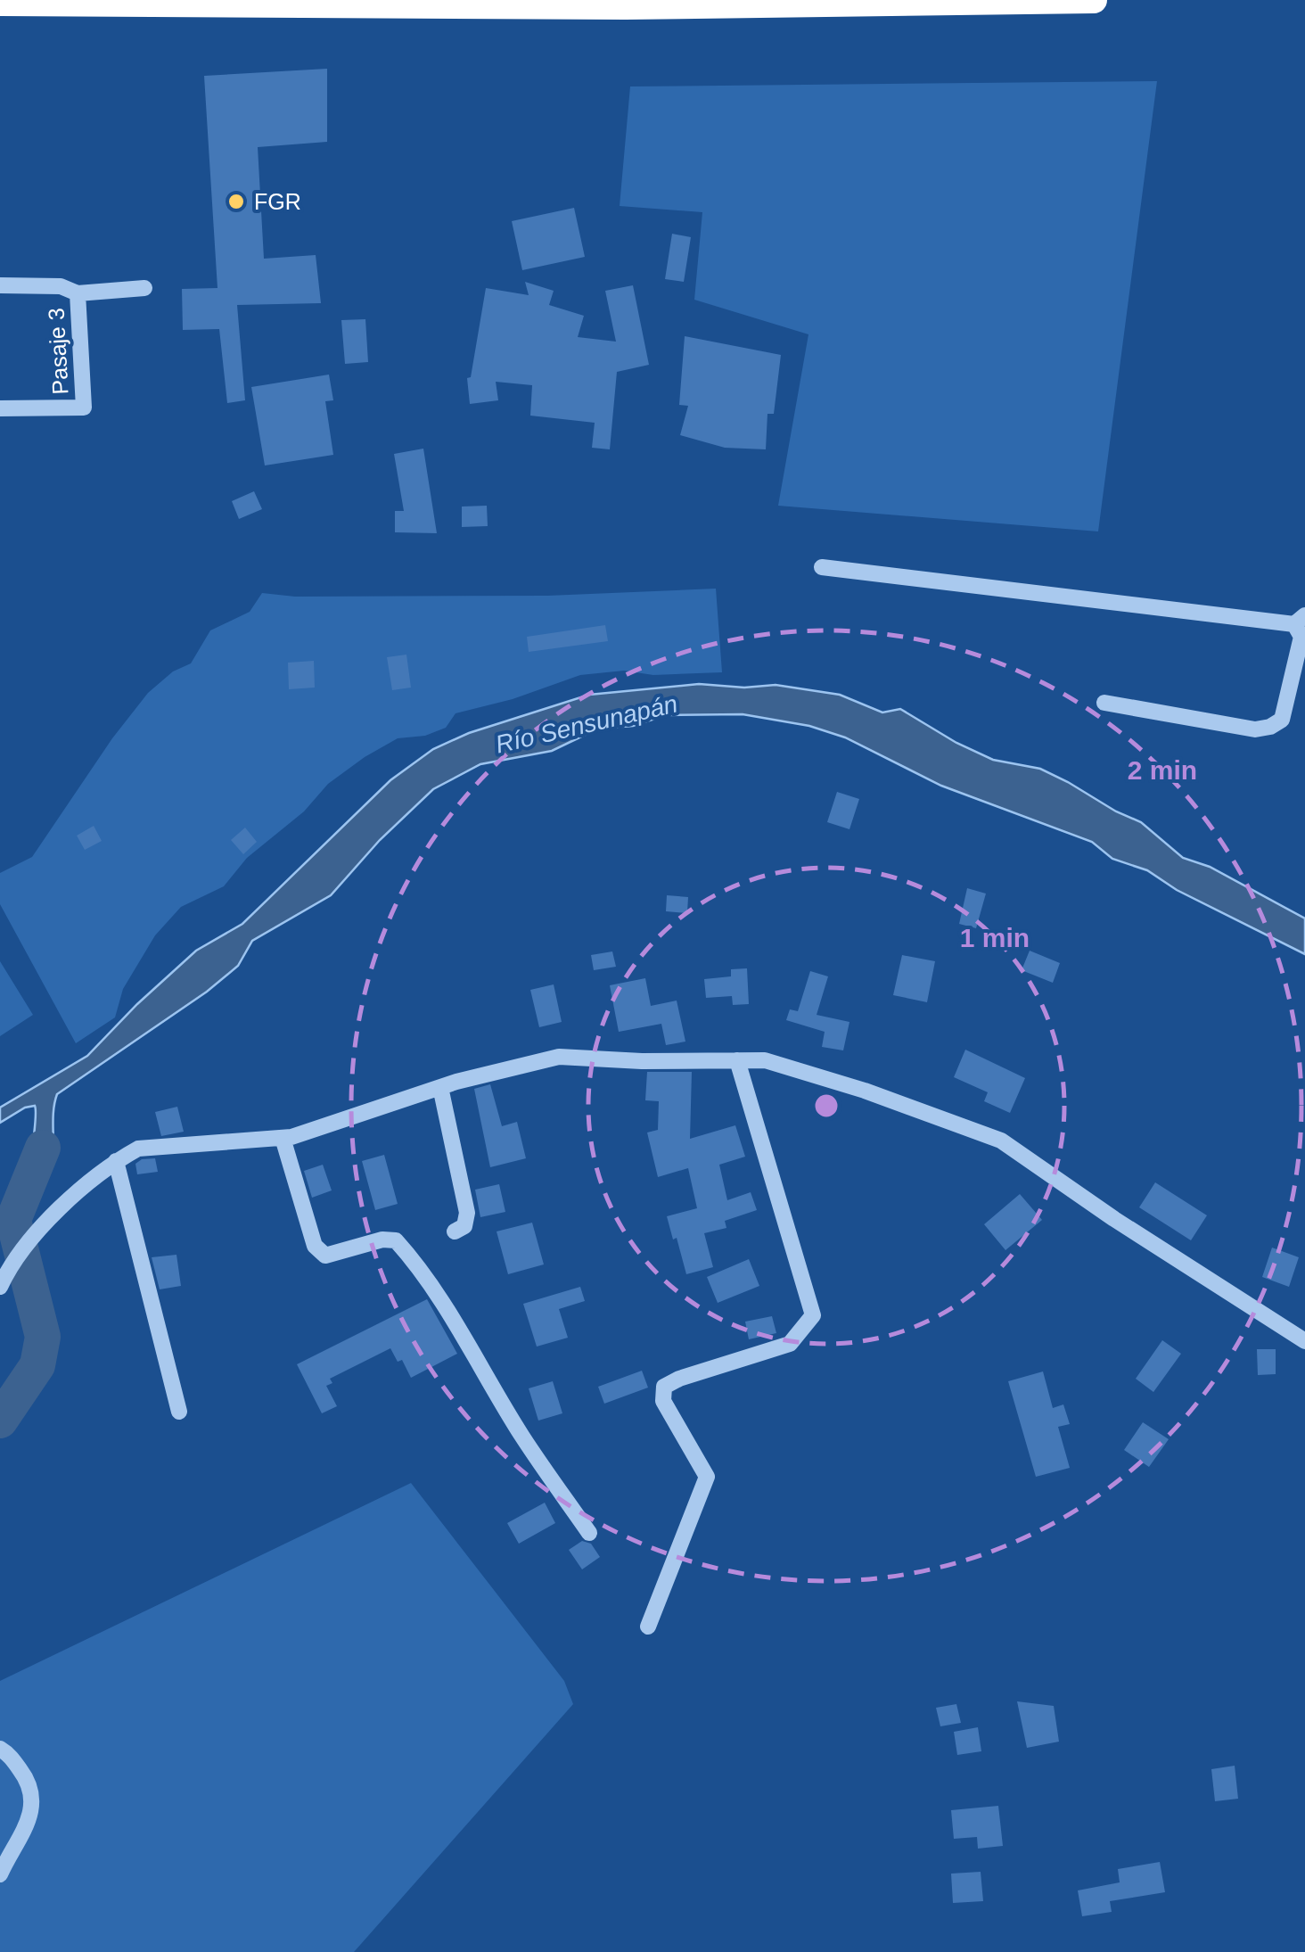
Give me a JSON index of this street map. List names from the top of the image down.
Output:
{
  "streets": {
    "street": ["Pasaje 3"]
  },
  "water": ["Río Sensunapán"],
  "places": ["FGR"],
  "rings": ["2 min", "1 min"]
}
